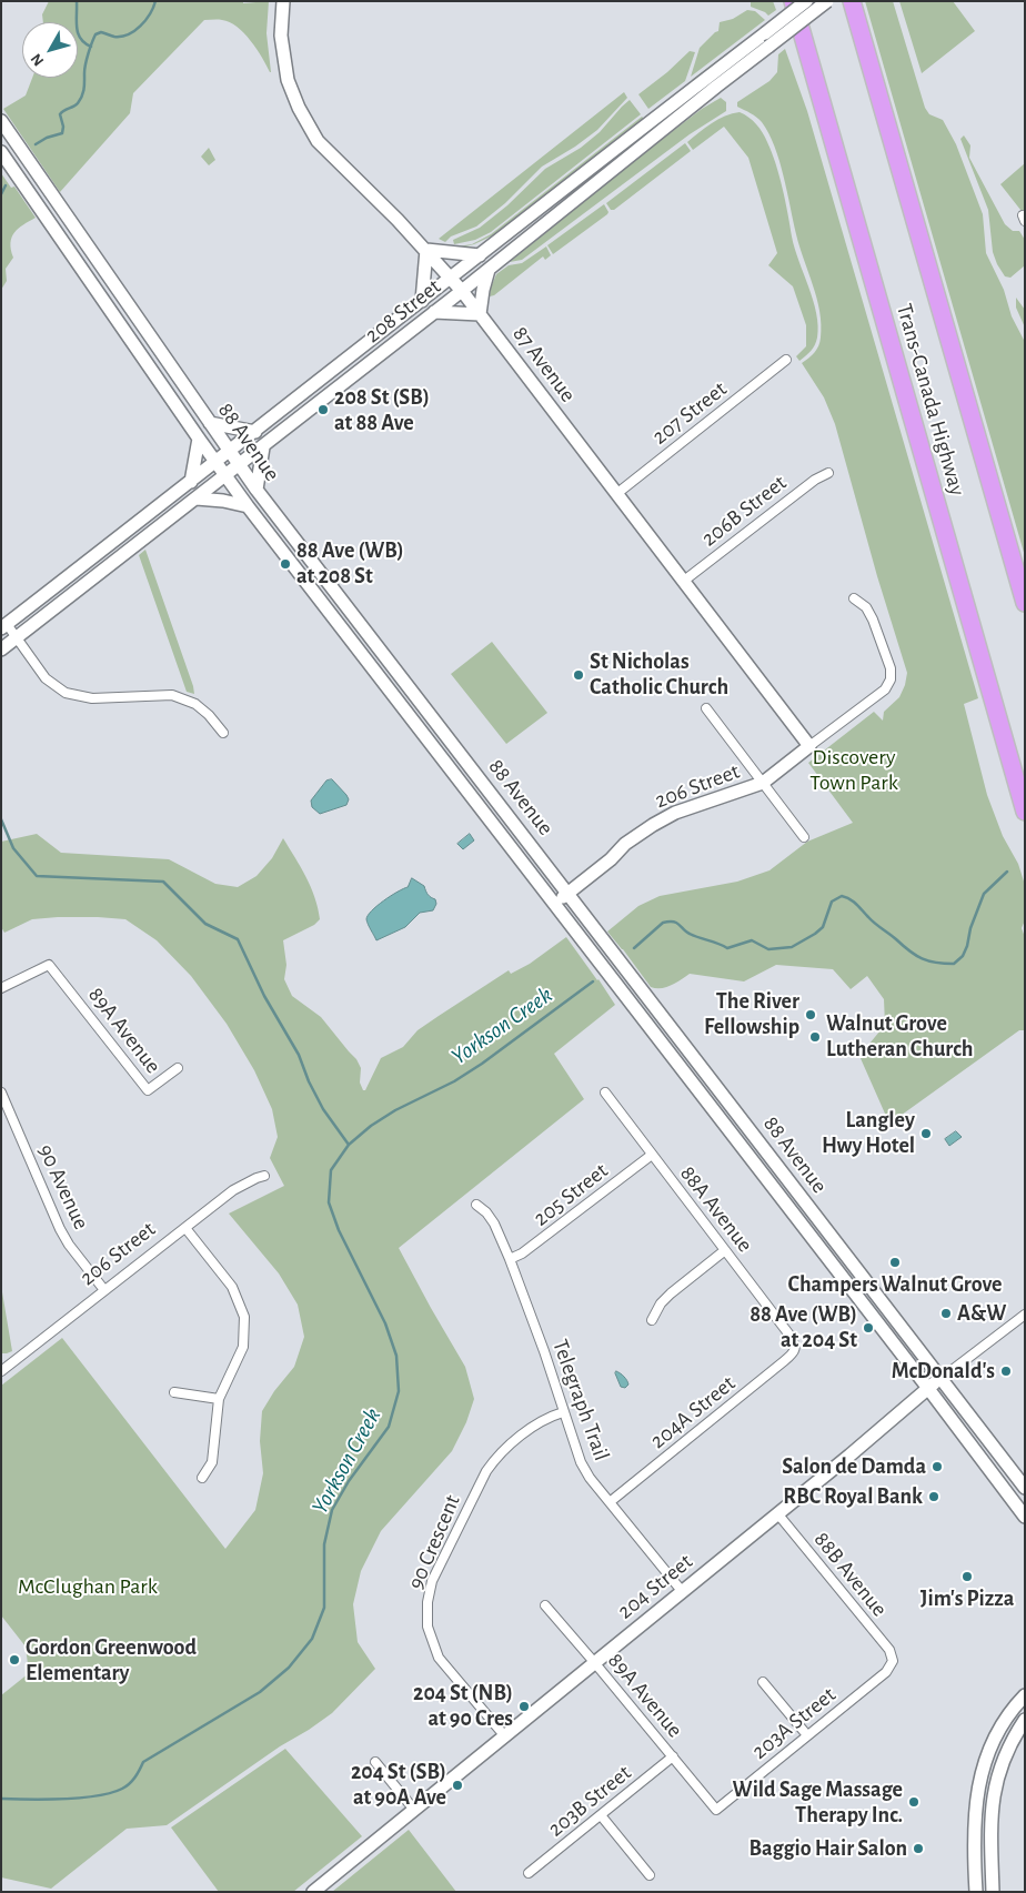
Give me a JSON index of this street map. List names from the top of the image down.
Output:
{
  "streets": {
    "highway": ["Trans-Canada Highway"],
    "main road": [
      "208 Street",
      "87 Avenue",
      "88 Avenue",
      "206 Street",
      "204 Street"
    ],
    "street": [
      "207 Street",
      "206B Street",
      "89A Avenue",
      "90 Avenue",
      "205 Street",
      "88A Avenue",
      "Telegraph Trail",
      "204A Street",
      "90 Crescent",
      "88B Avenue",
      "203A Street",
      "203B Street"
    ]
  },
  "crossings": [
    ["208 Street", "87 Avenue"],
    ["208 Street", "88 Avenue"],
    ["87 Avenue", "207 Street"],
    ["87 Avenue", "206B Street"],
    ["87 Avenue", "206 Street"],
    ["88 Avenue", "206 Street"],
    ["88 Avenue", "204 Street"],
    ["206 Street", "90 Avenue"],
    ["89A Avenue", "204 Street"],
    ["89A Avenue", "203A Street"],
    ["89A Avenue", "203B Street"],
    ["205 Street", "88A Avenue"],
    ["205 Street", "Telegraph Trail"],
    ["88A Avenue", "204A Street"],
    ["Telegraph Trail", "204A Street"],
    ["Telegraph Trail", "90 Crescent"],
    ["Telegraph Trail", "204 Street"],
    ["90 Crescent", "204 Street"],
    ["88B Avenue", "204 Street"],
    ["88B Avenue", "203A Street"]
  ],
  "water": ["Yorkson Creek"],
  "parks": ["Discovery Town Park", "McClughan Park"],
  "places": [
    "208 St (SB) at 88 Ave",
    "88 Ave (WB) at 208 St",
    "St Nicholas Catholic Church",
    "The River Fellowship",
    "Walnut Grove Lutheran Church",
    "Langley Hwy Hotel",
    "Champers Walnut Grove",
    "A&W",
    "88 Ave (WB) at 204 St",
    "McDonald's",
    "Salon de Damda",
    "RBC Royal Bank",
    "Jim's Pizza",
    "Gordon Greenwood Elementary",
    "204 St (NB) at 90 Cres",
    "204 St (SB) at 90A Ave",
    "Wild Sage Massage Therapy Inc.",
    "Baggio Hair Salon"
  ],
  "north": "bottom left"
}
